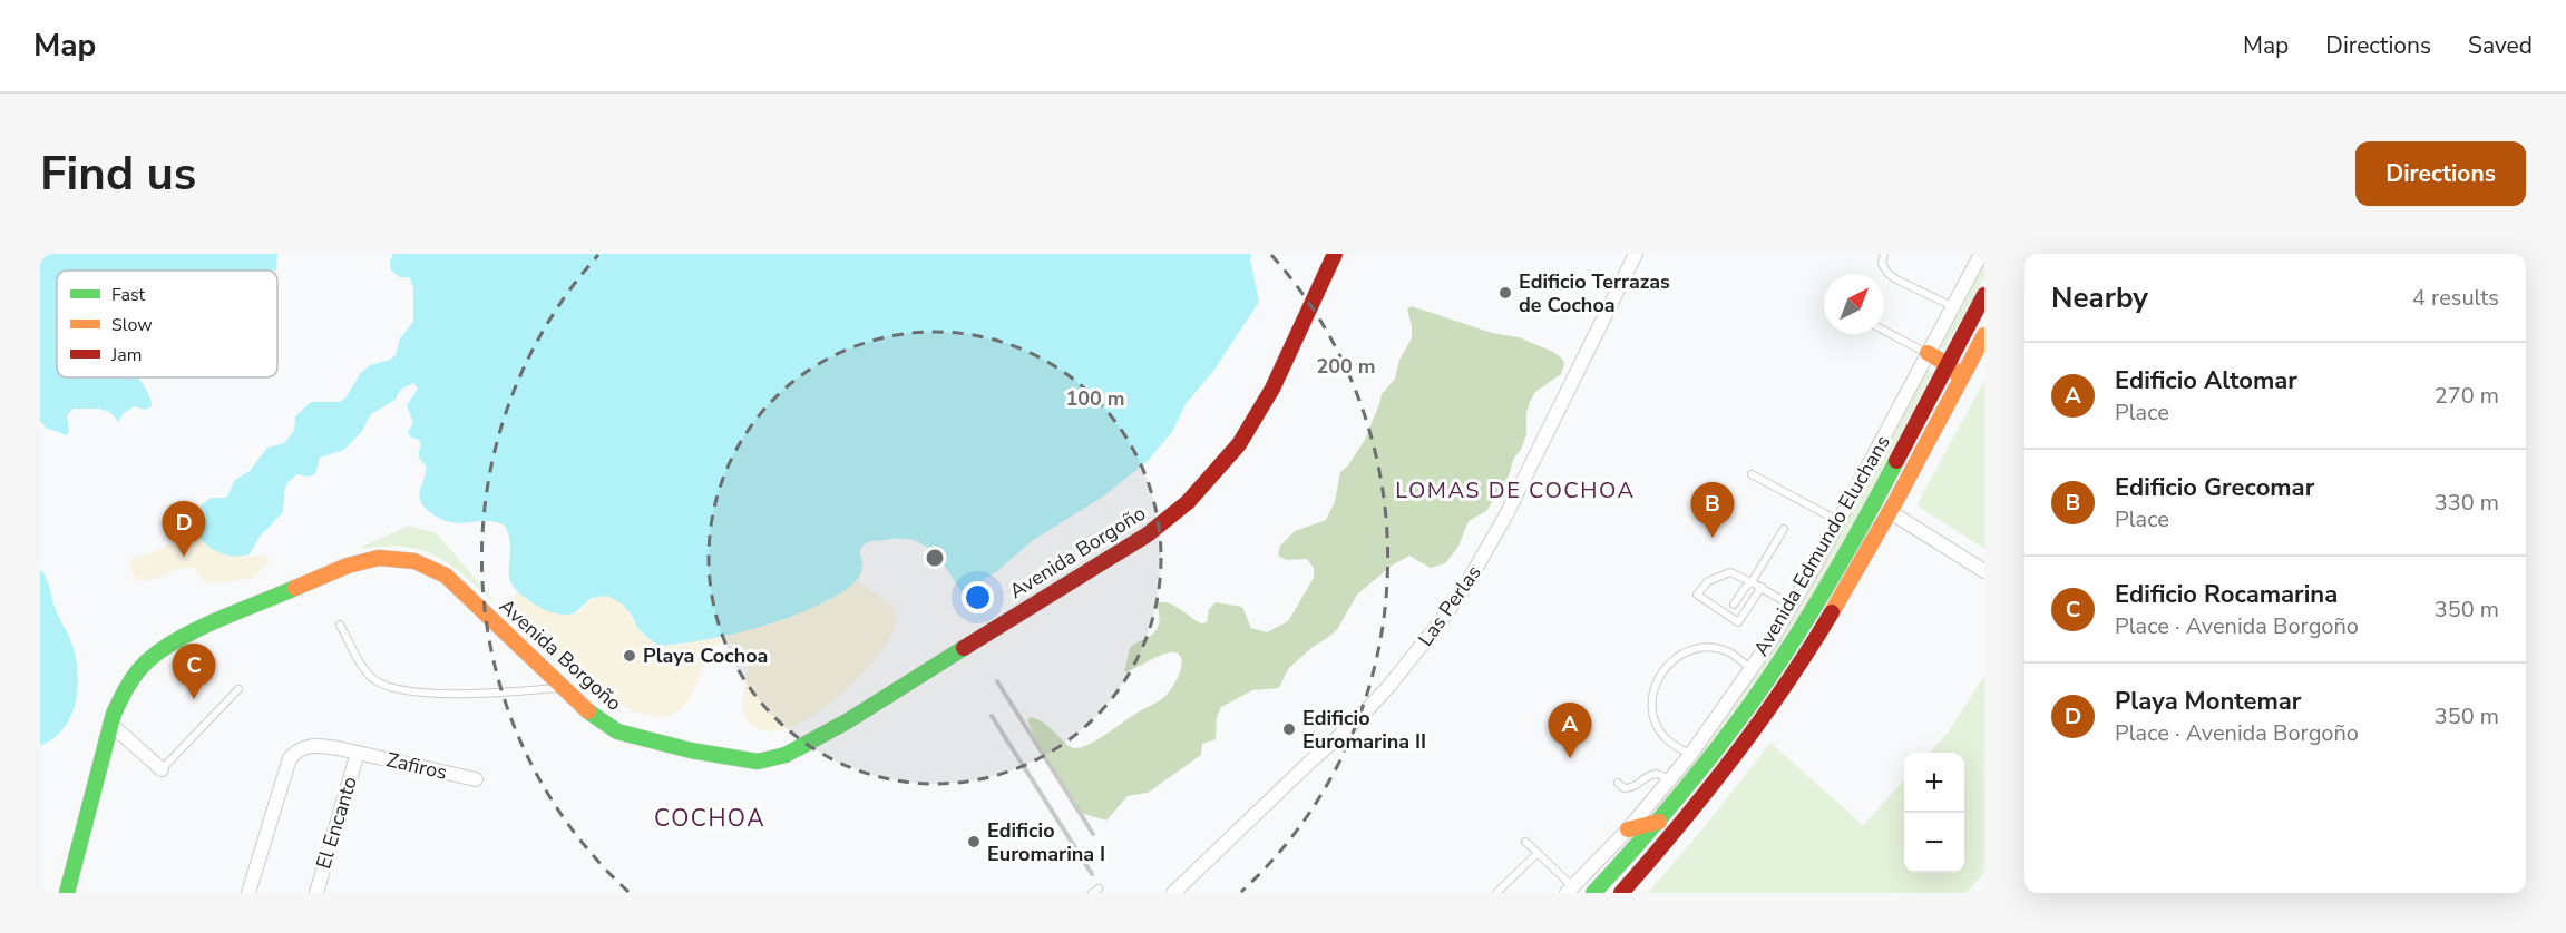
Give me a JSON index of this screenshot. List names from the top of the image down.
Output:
{
  "streets": {
    "main road": ["Avenida Edmundo Eluchans", "Avenida Borgoño"],
    "street": ["Las Perlas", "Zafiros", "El Encanto"]
  },
  "crossings": [
    ["Zafiros", "El Encanto"]
  ],
  "districts": ["LOMAS DE COCHOA", "COCHOA"],
  "places": [
    "Edificio Terrazas de Cochoa",
    "Playa Cochoa",
    "Edificio Euromarina II",
    "Edificio Euromarina I"
  ],
  "legend": ["Fast", "Slow", "Jam"],
  "north": "top right",
  "page": {
    "header": "Map",
    "nav": ["Map", "Directions", "Saved"],
    "buttons": "Directions",
    "title": "Find us",
    "heading": ["Nearby", "4 results"],
    "list": [
      {
        "mark": "A",
        "name": "Edificio Altomar",
        "note": "Place",
        "value": "270 m"
      },
      {
        "mark": "B",
        "name": "Edificio Grecomar",
        "note": "Place",
        "value": "330 m"
      },
      {
        "mark": "C",
        "name": "Edificio Rocamarina",
        "note": "Place · Avenida Borgoño",
        "value": "350 m"
      },
      {
        "mark": "D",
        "name": "Playa Montemar",
        "note": "Place · Avenida Borgoño",
        "value": "350 m"
      }
    ],
    "pins": [
      "B",
      "D",
      "C",
      "A"
    ],
    "map_buttons": ["+", "−"]
  },
  "rings": ["200 m", "100 m"]
}
